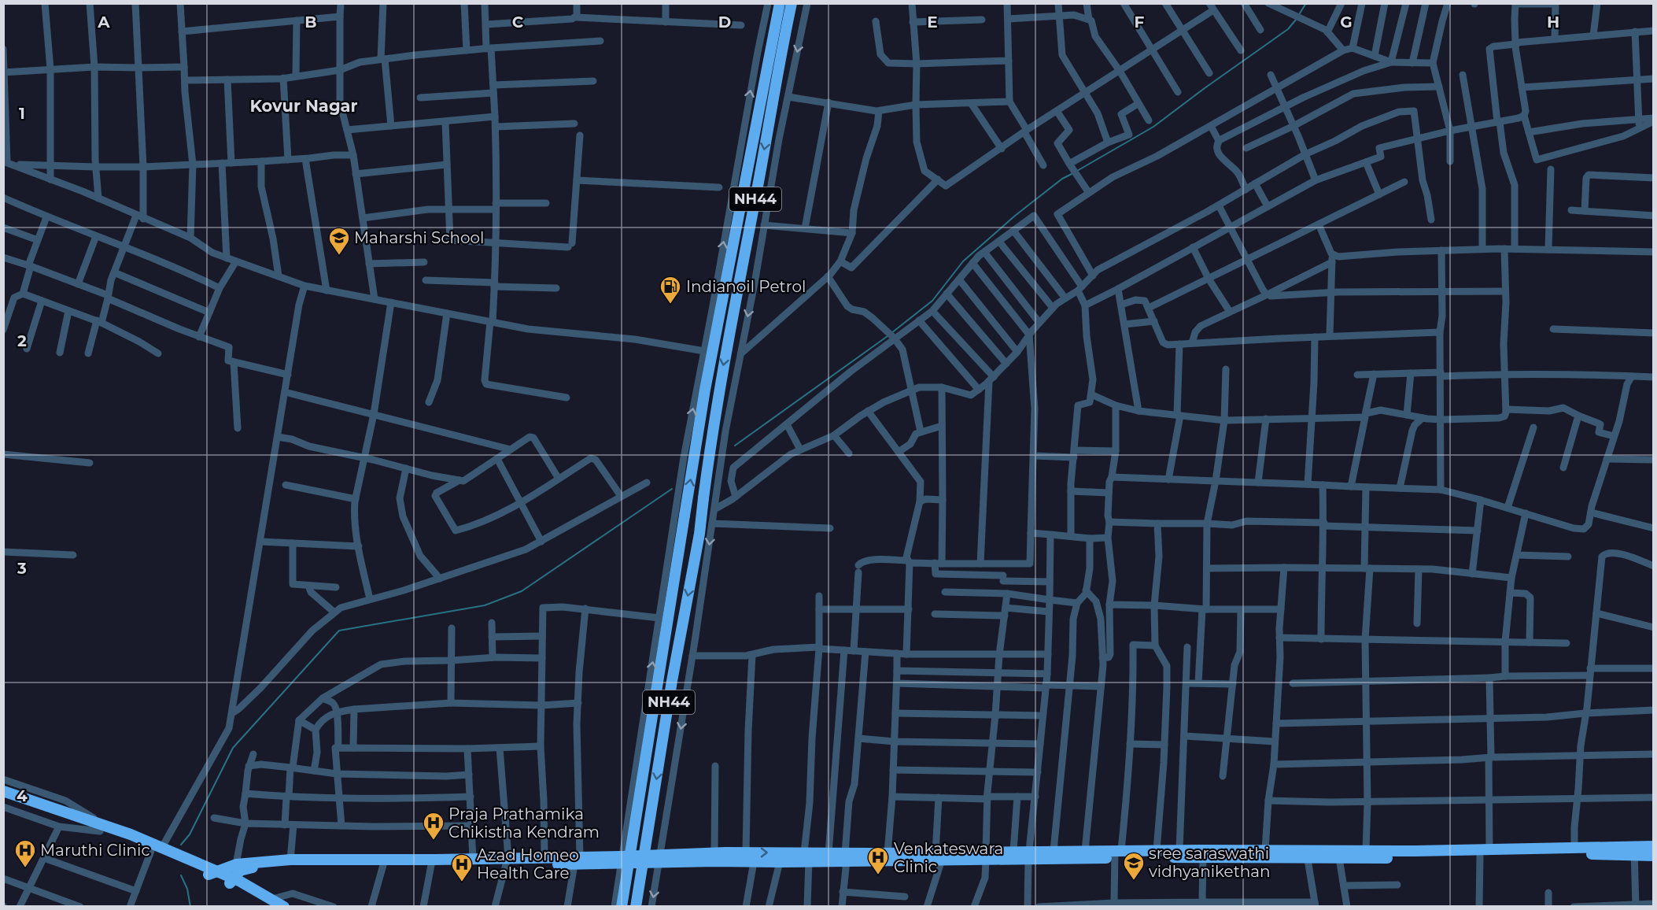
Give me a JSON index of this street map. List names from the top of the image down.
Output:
{
  "streets": {
    "highway": ["NH44"]
  },
  "districts": ["Kovur Nagar"],
  "places": {
    "school or university": ["Maharshi School", "sree saraswathi vidhyanikethan"],
    "fuel station": ["Indianoil Petrol"],
    "hospital": [
      "Praja Prathamika Chikistha Kendram",
      "Maruthi Clinic",
      "Venkateswara Clinic",
      "Azad Homeo Health Care"
    ]
  },
  "grid": {
    "columns": [
      "A",
      "B",
      "C",
      "D",
      "E",
      "F",
      "G",
      "H"
    ],
    "rows": [
      "1",
      "2",
      "3",
      "4"
    ]
  }
}
